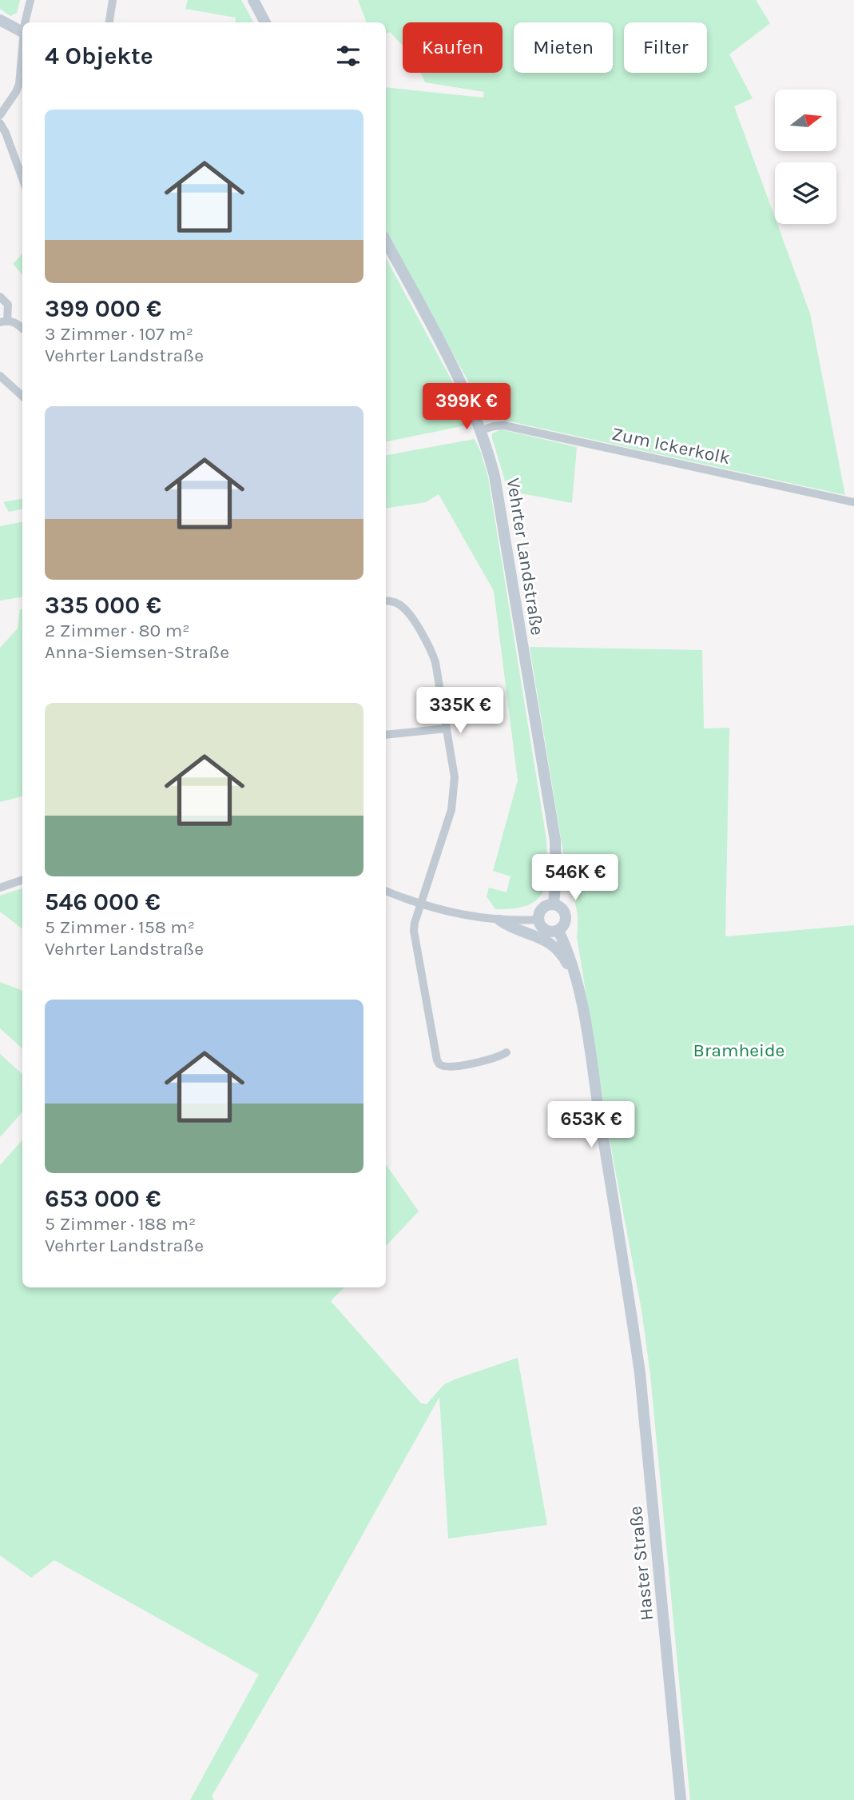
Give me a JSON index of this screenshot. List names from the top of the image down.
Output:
{
  "streets": {
    "main road": ["Vehrter Landstraße", "Haster Straße"],
    "street": ["Zum Ickerkolk"]
  },
  "crossings": [
    ["Zum Ickerkolk", "Vehrter Landstraße"]
  ],
  "parks": ["Bramheide"],
  "north": "right",
  "page": {
    "chip": ["Kaufen", "Mieten", "Filter"],
    "heading": "4 Objekte",
    "list": [
      {
        "name": "399 000 €",
        "note": "3 Zimmer · 107 m² · Vehrter Landstraße"
      },
      {
        "name": "335 000 €",
        "note": "2 Zimmer · 80 m² · Anna-Siemsen-Straße"
      },
      {
        "name": "546 000 €",
        "note": "5 Zimmer · 158 m² · Vehrter Landstraße"
      },
      {
        "name": "653 000 €",
        "note": "5 Zimmer · 188 m² · Vehrter Landstraße"
      }
    ],
    "price": [
      "399K €",
      "335K €",
      "546K €",
      "653K €"
    ]
  }
}
